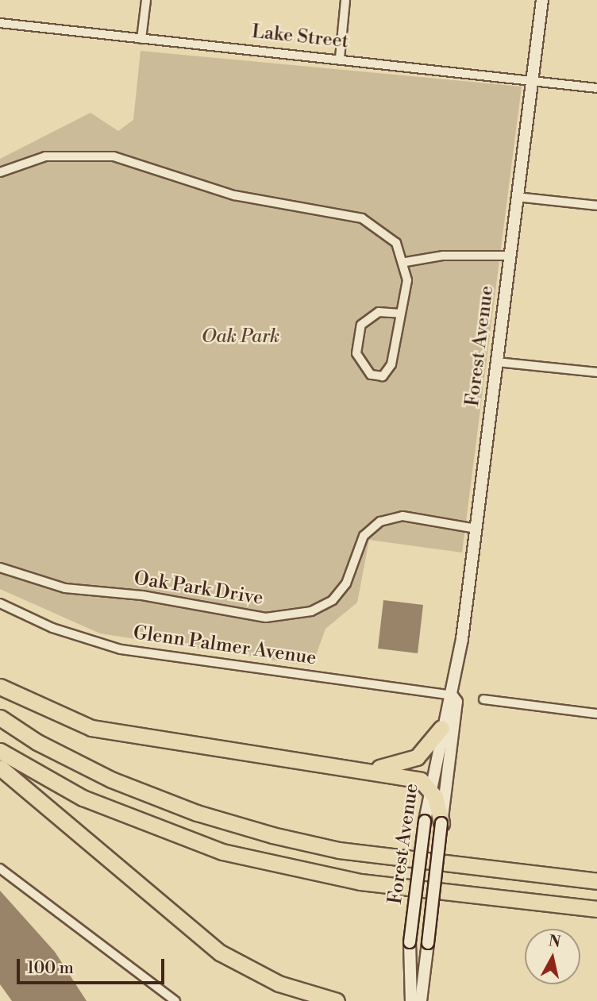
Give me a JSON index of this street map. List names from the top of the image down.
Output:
{
  "streets": {
    "street": [
      "Lake Street",
      "Forest Avenue",
      "Oak Park Drive",
      "Glenn Palmer Avenue"
    ]
  },
  "crossings": [
    ["Lake Street", "Forest Avenue"],
    ["Forest Avenue", "Oak Park Drive"],
    ["Forest Avenue", "Glenn Palmer Avenue"]
  ],
  "parks": ["Oak Park"],
  "scale_bar": "100 m",
  "north": "top"
}
